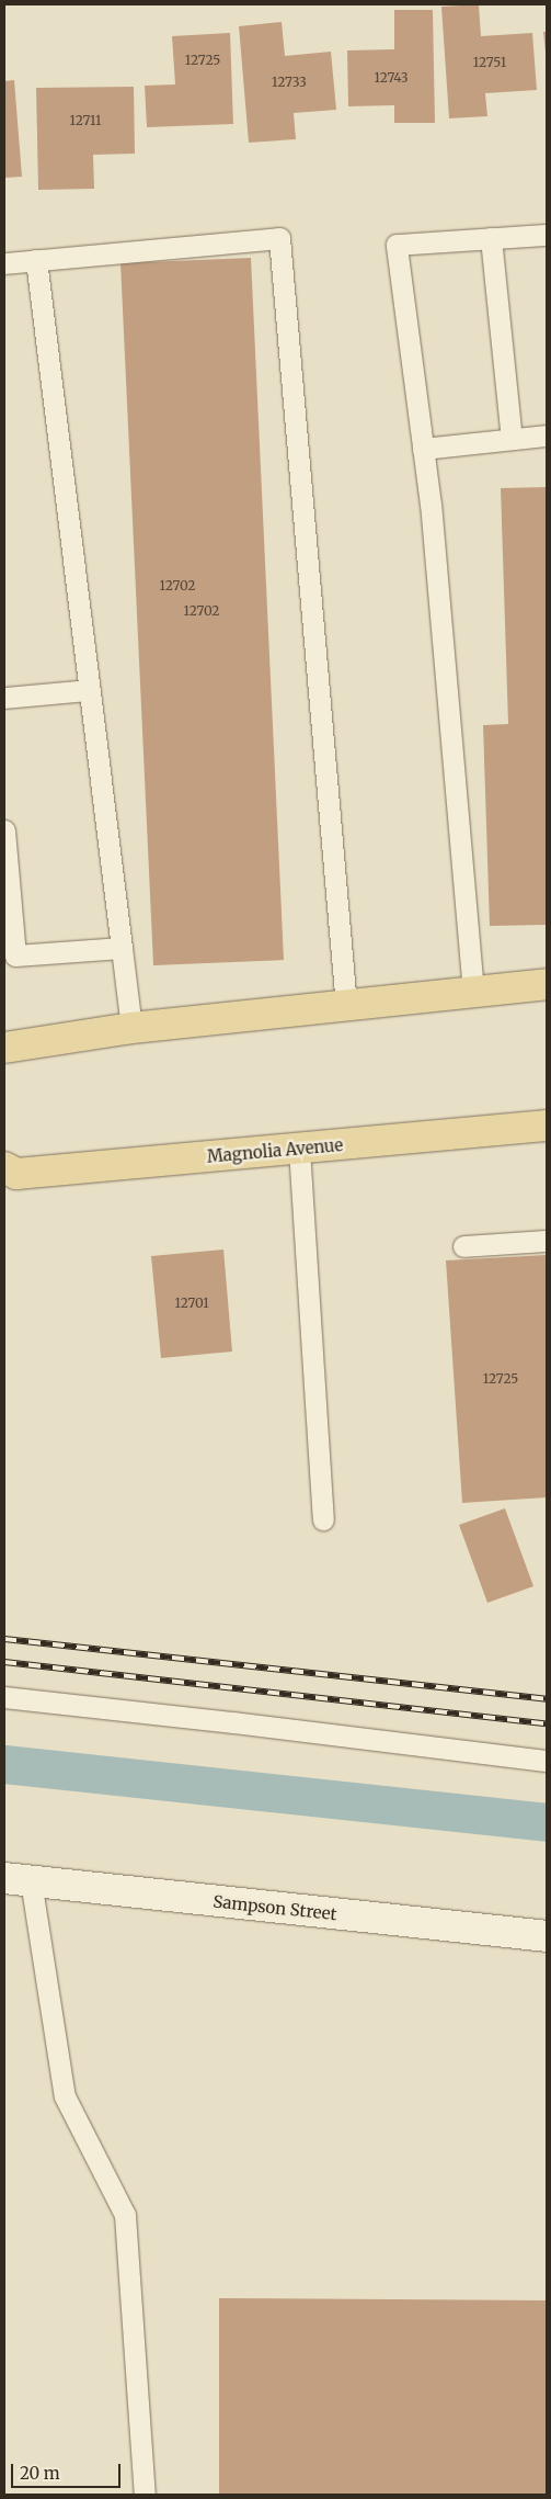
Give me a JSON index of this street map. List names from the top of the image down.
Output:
{
  "streets": {
    "main road": ["Magnolia Avenue"],
    "street": ["Sampson Street"]
  },
  "house_numbers": [
    "12725",
    "12751",
    "12743",
    "12733",
    "12711",
    "12702",
    "12702",
    "12701",
    "12725"
  ],
  "scale_bar": "20 m"
}
